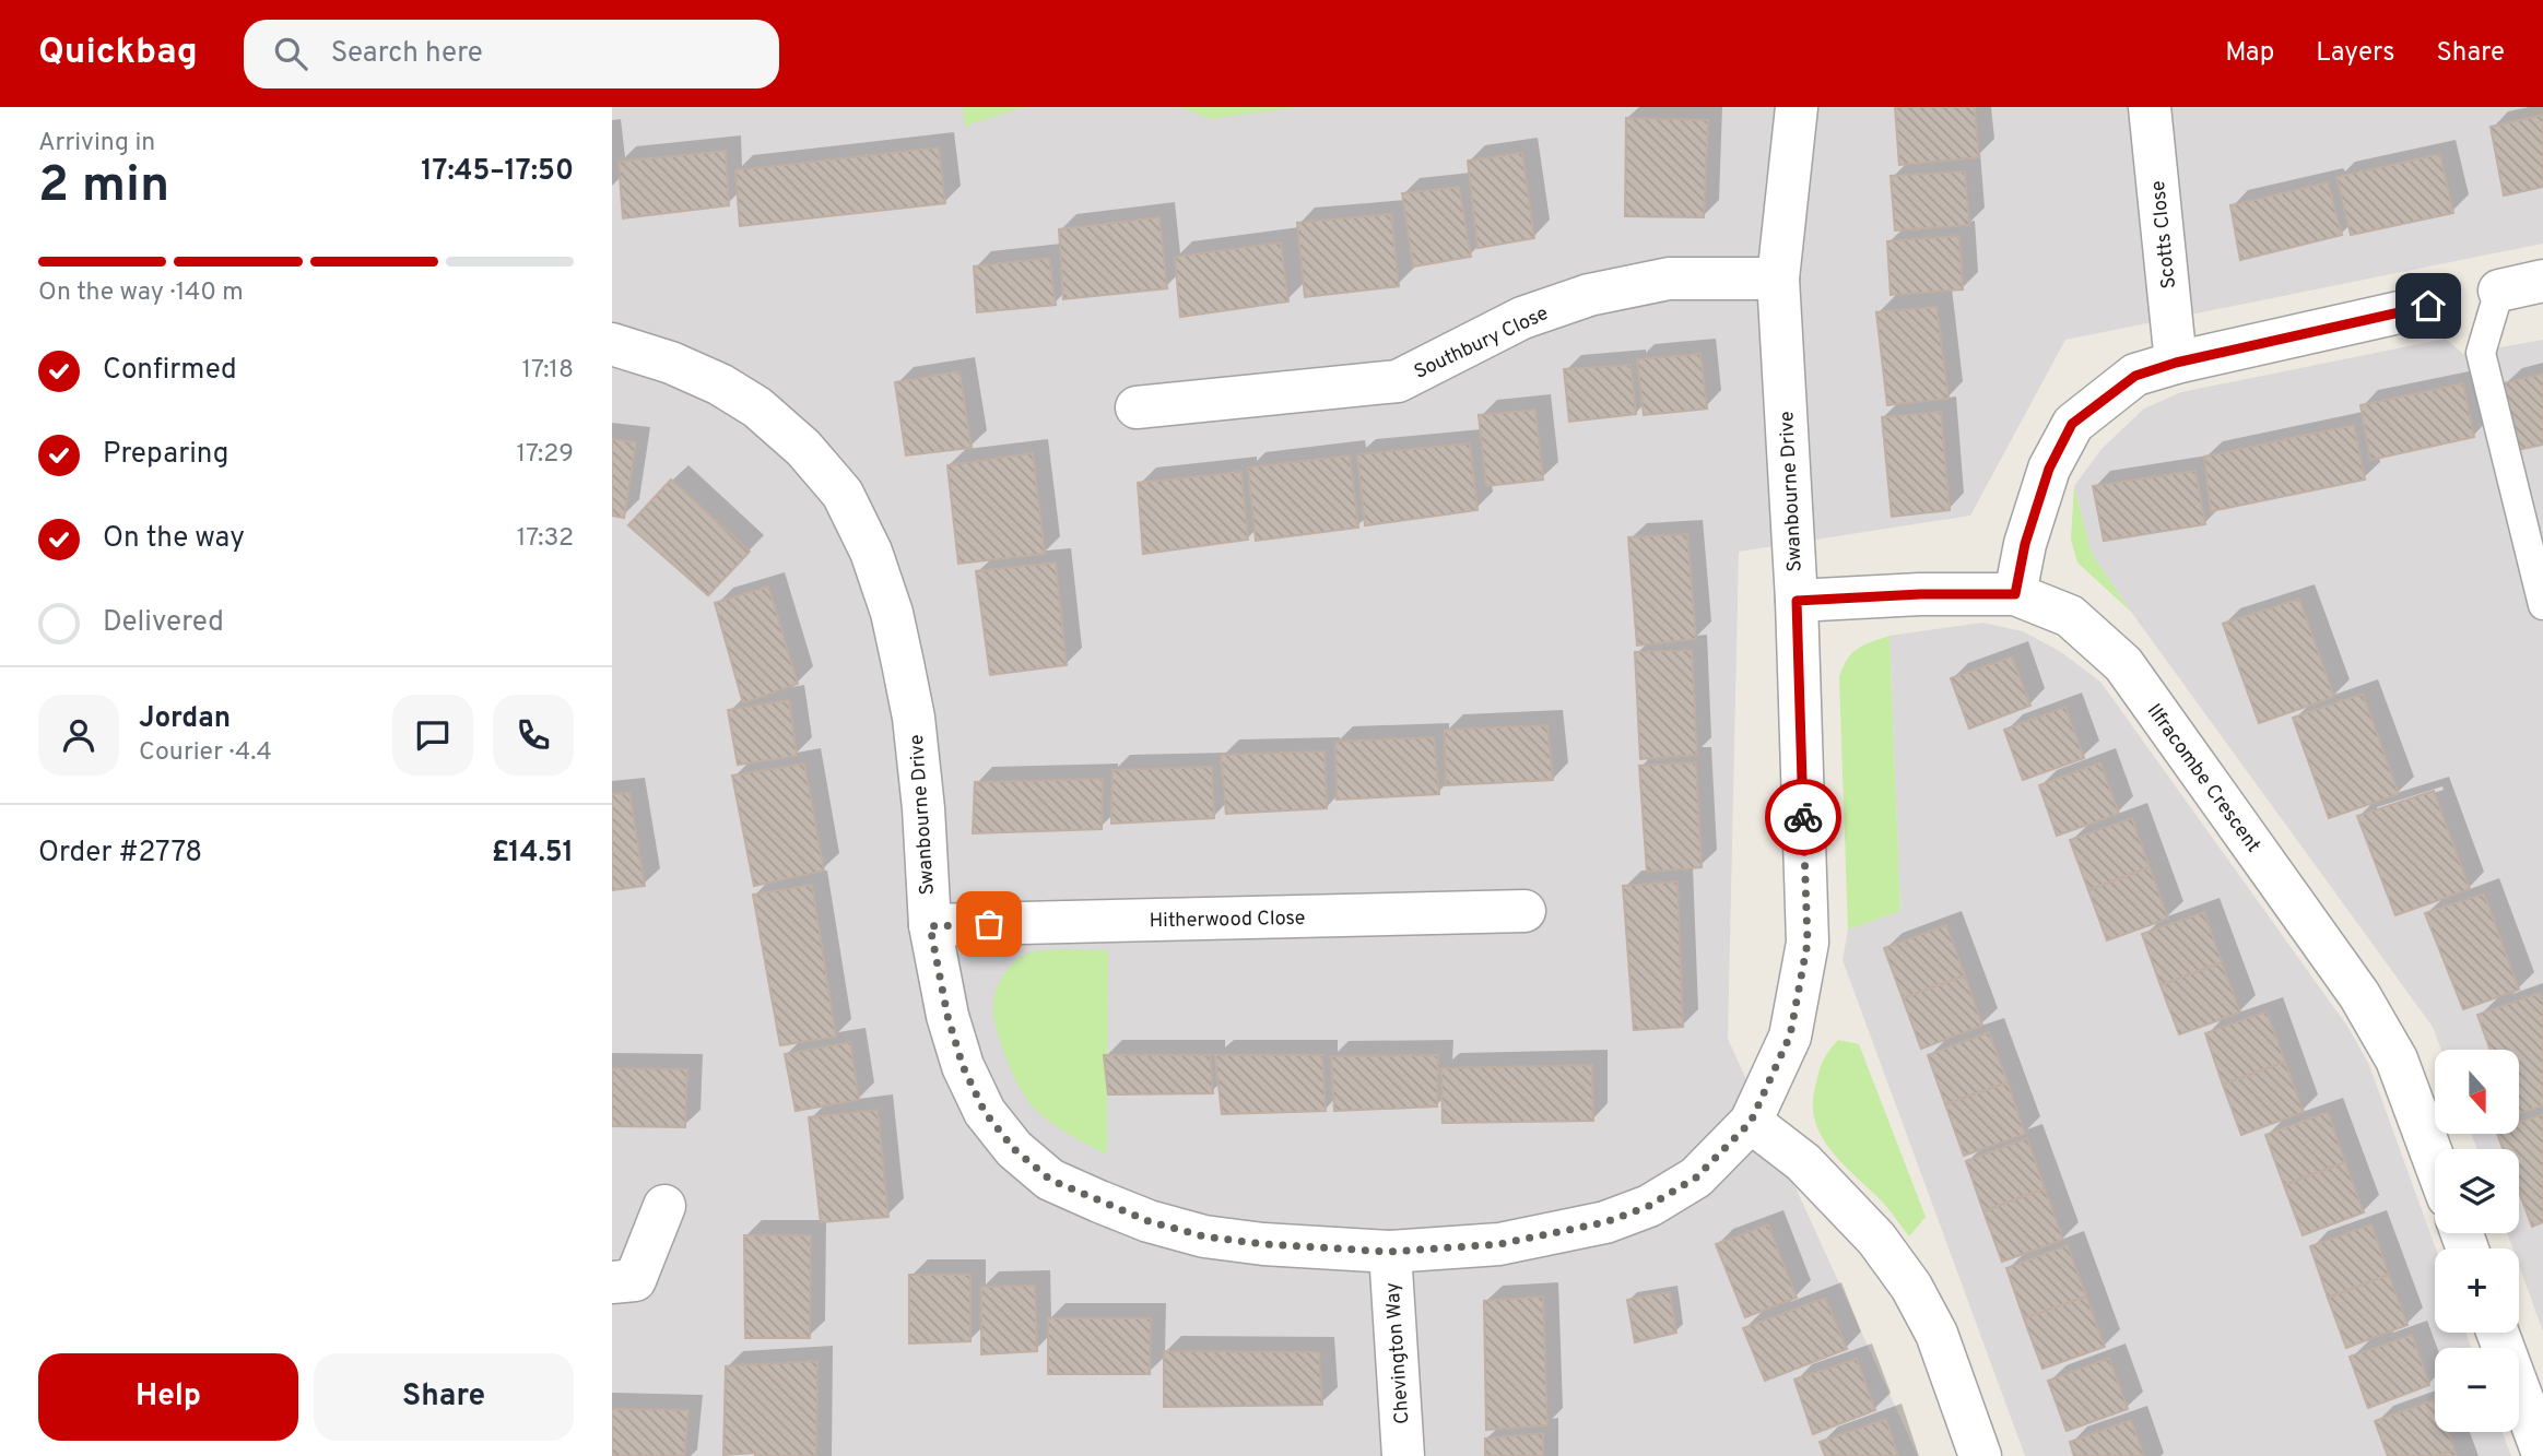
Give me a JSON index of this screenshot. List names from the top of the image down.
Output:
{
  "streets": {
    "street": [
      "Scotts Close",
      "Southbury Close",
      "Swanbourne Drive",
      "Ilfracombe Crescent",
      "Hitherwood Close",
      "Chevington Way"
    ]
  },
  "crossings": [
    ["Southbury Close", "Swanbourne Drive"],
    ["Swanbourne Drive", "Ilfracombe Crescent"],
    ["Swanbourne Drive", "Hitherwood Close"],
    ["Swanbourne Drive", "Chevington Way"]
  ],
  "north": "bottom",
  "page": {
    "header": "Quickbag",
    "search": "Search here",
    "nav": ["Map", "Layers", "Share"],
    "heading": ["2 min", "Arriving in", "17:45–17:50"],
    "panel": [
      "Jordan",
      "Courier · 4.4",
      "Order #2778",
      "£14.51"
    ],
    "bar": "On the way · 140 m",
    "list": [
      ["Confirmed", "17:18"],
      ["Preparing", "17:29"],
      ["On the way", "17:32"],
      "Delivered"
    ],
    "map_buttons": ["+", "−"],
    "buttons": ["Help", "Share"]
  }
}
